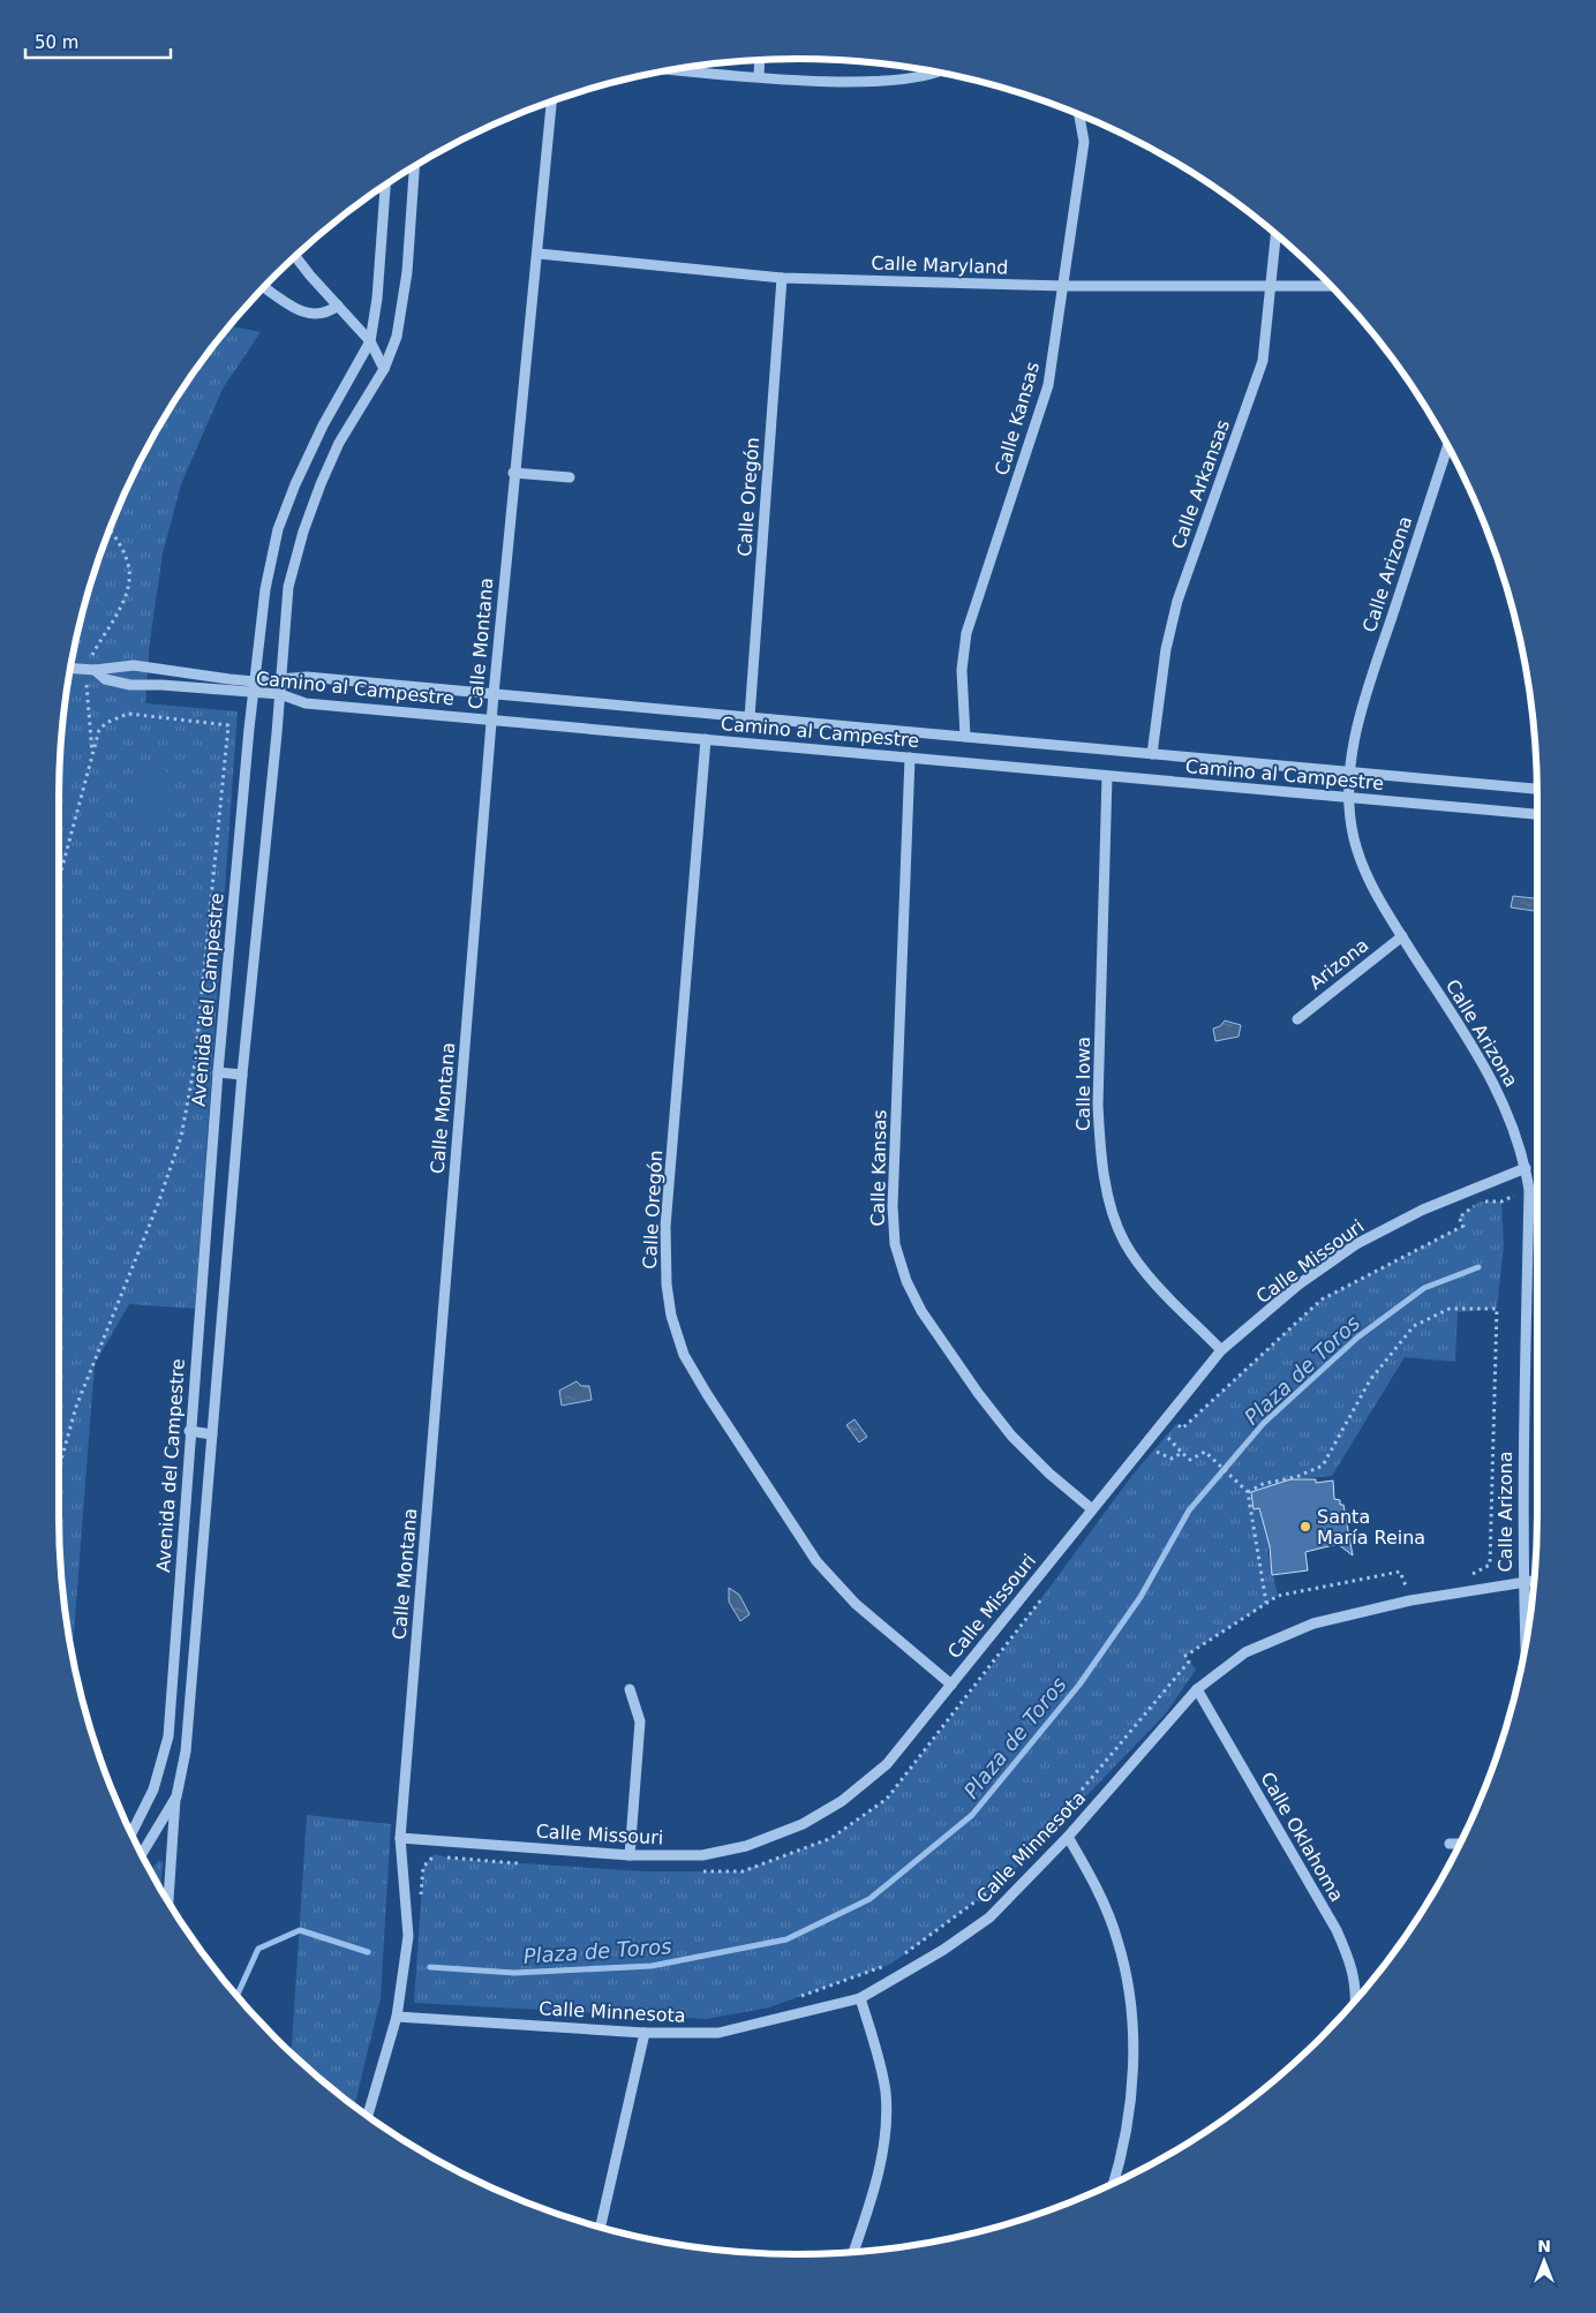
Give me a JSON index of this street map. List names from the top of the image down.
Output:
{
  "streets": {
    "street": [
      "Calle Maryland",
      "Calle Kansas",
      "Calle Arkansas",
      "Calle Oregón",
      "Calle Arizona",
      "Calle Montana",
      "Camino al Campestre",
      "Arizona",
      "Avenida del Campestre",
      "Calle Iowa",
      "Calle Missouri",
      "Calle Oklahoma",
      "Calle Minnesota"
    ]
  },
  "crossings": [
    ["Calle Maryland", "Calle Kansas"],
    ["Calle Maryland", "Calle Arkansas"],
    ["Calle Maryland", "Calle Oregón"],
    ["Calle Maryland", "Calle Montana"],
    ["Calle Kansas", "Camino al Campestre"],
    ["Calle Kansas", "Calle Missouri"],
    ["Calle Arkansas", "Camino al Campestre"],
    ["Calle Oregón", "Camino al Campestre"],
    ["Calle Oregón", "Calle Missouri"],
    ["Calle Arizona", "Camino al Campestre"],
    ["Calle Arizona", "Arizona"],
    ["Calle Arizona", "Calle Missouri"],
    ["Calle Arizona", "Calle Minnesota"],
    ["Calle Montana", "Camino al Campestre"],
    ["Calle Montana", "Calle Missouri"],
    ["Calle Montana", "Calle Minnesota"],
    ["Camino al Campestre", "Avenida del Campestre"],
    ["Camino al Campestre", "Calle Iowa"],
    ["Calle Iowa", "Calle Missouri"],
    ["Calle Oklahoma", "Calle Minnesota"]
  ],
  "water": ["Plaza de Toros"],
  "places": ["Santa María Reina"],
  "scale_bar": "50 m",
  "north": "top"
}
